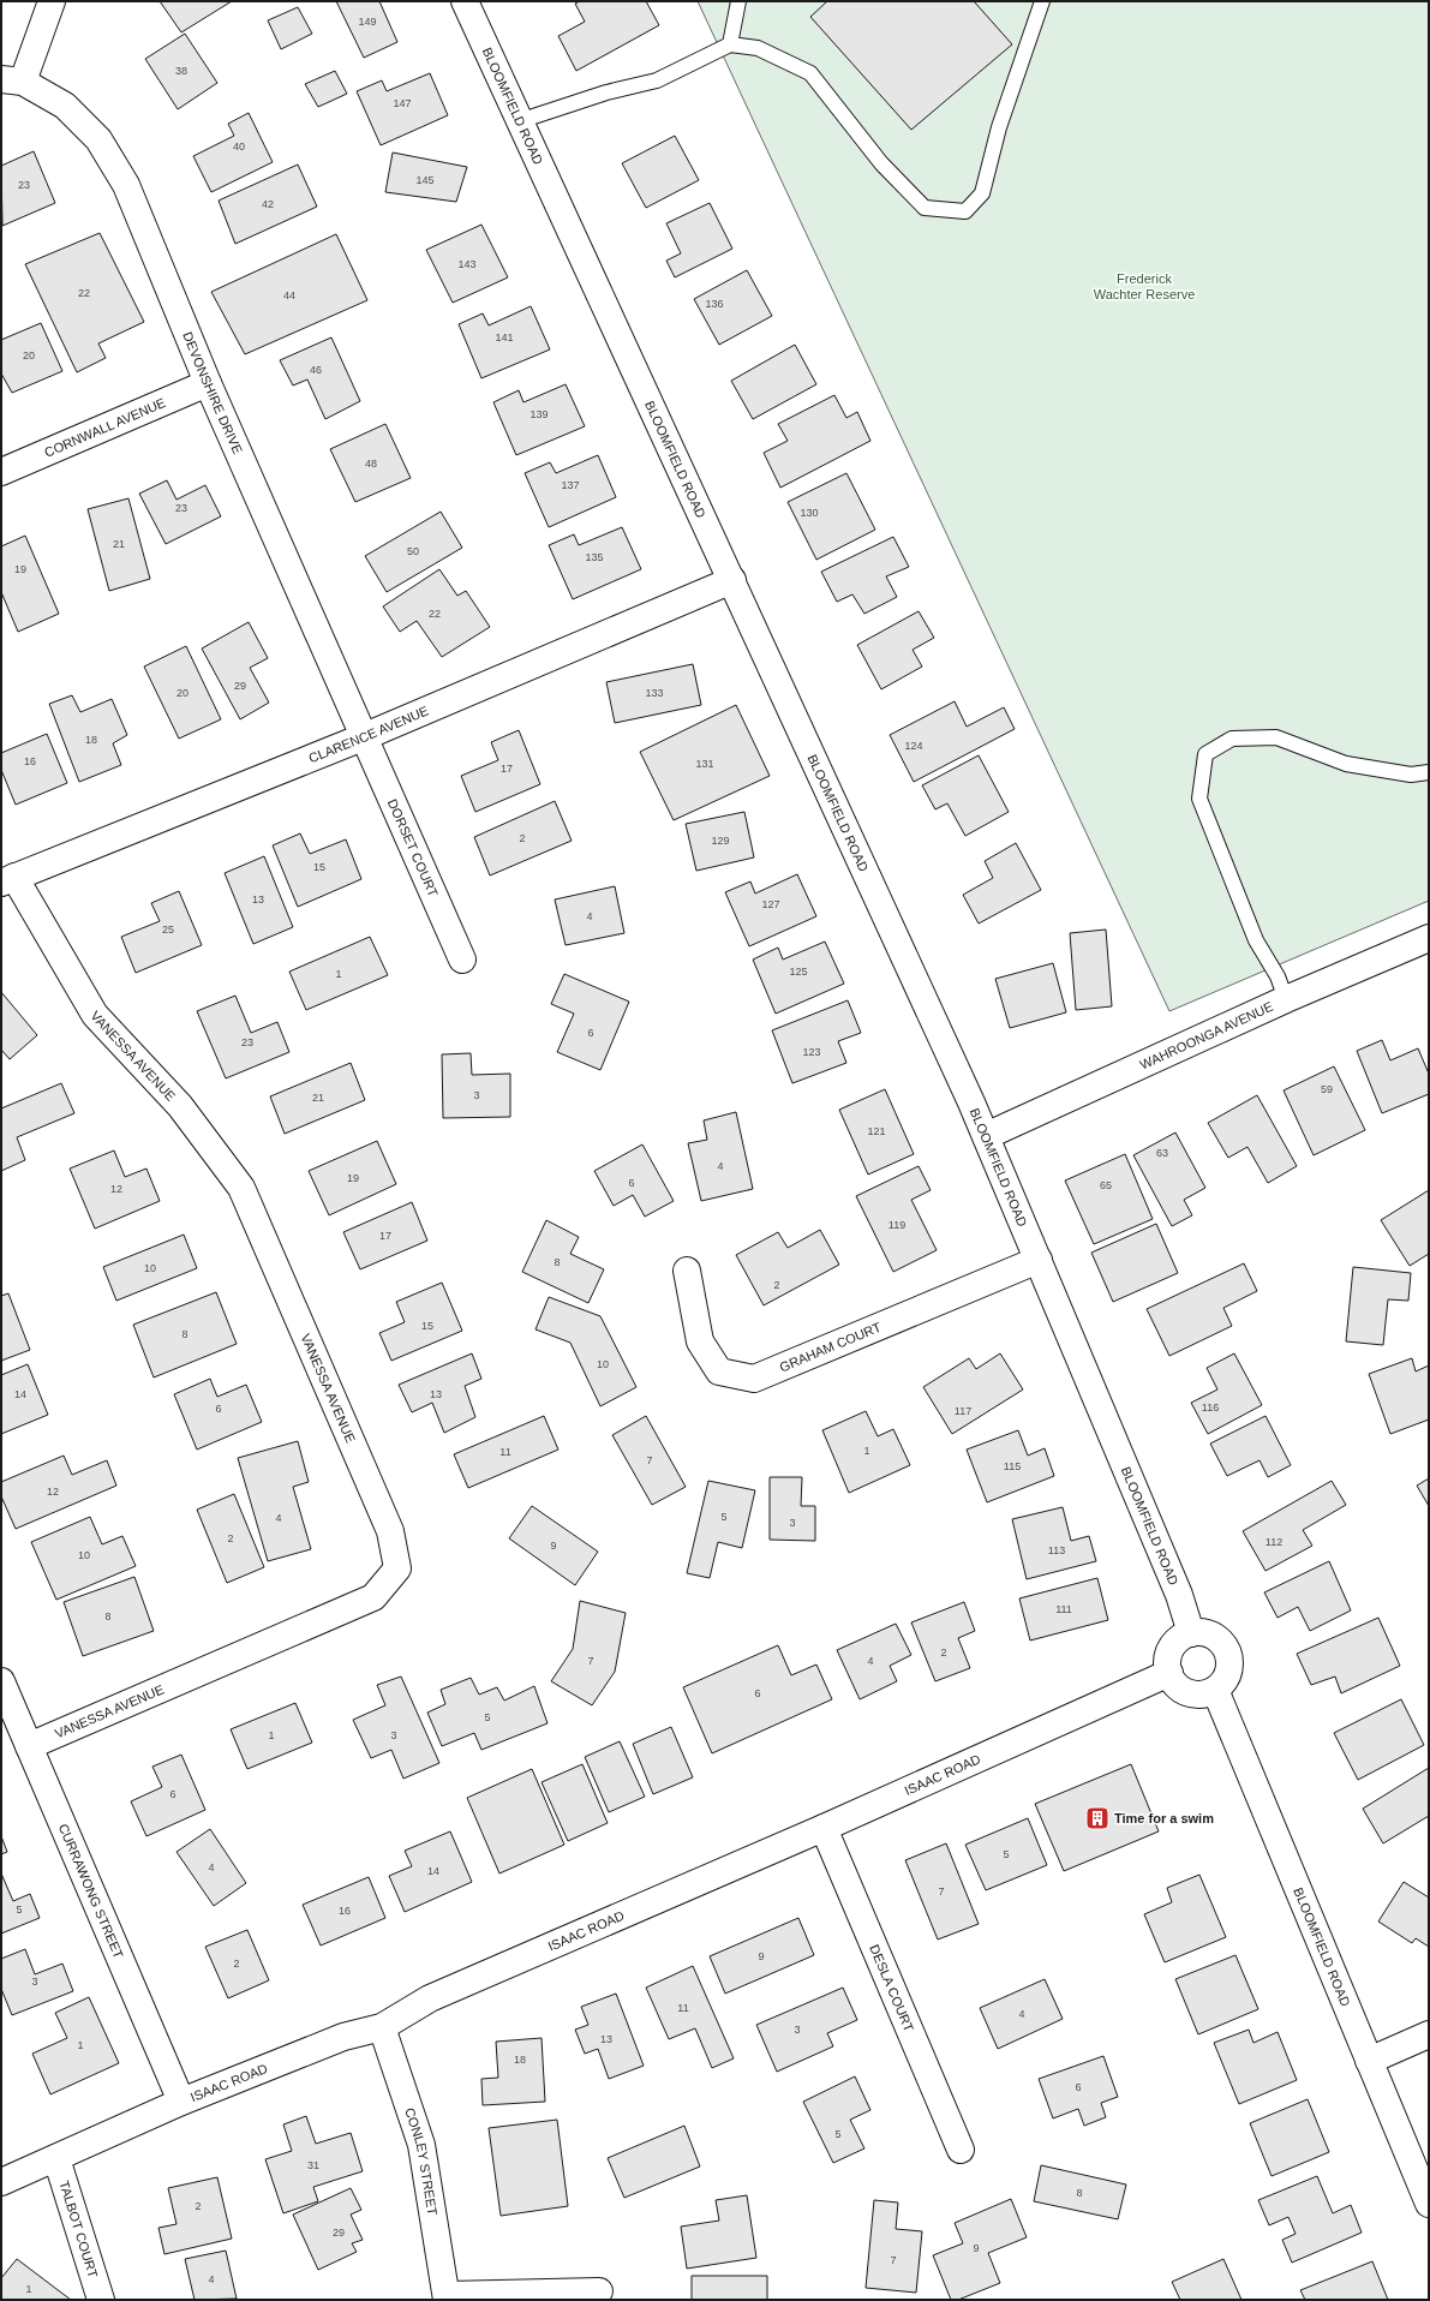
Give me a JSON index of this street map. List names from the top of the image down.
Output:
{
  "streets": {
    "street": [
      "BLOOMFIELD ROAD",
      "DEVONSHIRE DRIVE",
      "CORNWALL AVENUE",
      "CLARENCE AVENUE",
      "DORSET COURT",
      "WAHROONGA AVENUE",
      "VANESSA AVENUE",
      "GRAHAM COURT",
      "ISAAC ROAD",
      "CURRAWONG STREET",
      "DESLA COURT",
      "CONLEY STREET",
      "TALBOT COURT"
    ]
  },
  "crossings": [
    ["BLOOMFIELD ROAD", "CLARENCE AVENUE"],
    ["BLOOMFIELD ROAD", "WAHROONGA AVENUE"],
    ["BLOOMFIELD ROAD", "GRAHAM COURT"],
    ["BLOOMFIELD ROAD", "ISAAC ROAD"],
    ["DEVONSHIRE DRIVE", "CORNWALL AVENUE"],
    ["DEVONSHIRE DRIVE", "CLARENCE AVENUE"],
    ["DEVONSHIRE DRIVE", "DORSET COURT"],
    ["CLARENCE AVENUE", "DORSET COURT"],
    ["CLARENCE AVENUE", "VANESSA AVENUE"],
    ["VANESSA AVENUE", "CURRAWONG STREET"],
    ["ISAAC ROAD", "CURRAWONG STREET"],
    ["ISAAC ROAD", "DESLA COURT"],
    ["ISAAC ROAD", "CONLEY STREET"],
    ["ISAAC ROAD", "TALBOT COURT"]
  ],
  "parks": ["Frederick Wachter Reserve"],
  "places": {
    "building": ["Time for a swim"]
  },
  "house_numbers": [
    "149",
    "38",
    "147",
    "40",
    "145",
    "23",
    "42",
    "143",
    "22",
    "44",
    "136",
    "141",
    "20",
    "46",
    "139",
    "48",
    "137",
    "23",
    "130",
    "21",
    "50",
    "135",
    "19",
    "22",
    "29",
    "20",
    "133",
    "18",
    "124",
    "16",
    "131",
    "17",
    "2",
    "129",
    "15",
    "13",
    "127",
    "4",
    "25",
    "125",
    "1",
    "6",
    "23",
    "123",
    "59",
    "3",
    "21",
    "121",
    "63",
    "4",
    "19",
    "6",
    "65",
    "12",
    "119",
    "17",
    "8",
    "10",
    "2",
    "15",
    "8",
    "10",
    "14",
    "13",
    "116",
    "6",
    "117",
    "1",
    "11",
    "7",
    "115",
    "12",
    "5",
    "4",
    "3",
    "2",
    "112",
    "9",
    "113",
    "10",
    "111",
    "8",
    "2",
    "7",
    "4",
    "6",
    "5",
    "1",
    "3",
    "6",
    "5",
    "4",
    "14",
    "7",
    "5",
    "16",
    "9",
    "2",
    "3",
    "11",
    "4",
    "3",
    "13",
    "1",
    "18",
    "6",
    "5",
    "31",
    "8",
    "2",
    "29",
    "9",
    "7",
    "4",
    "1"
  ]
}
